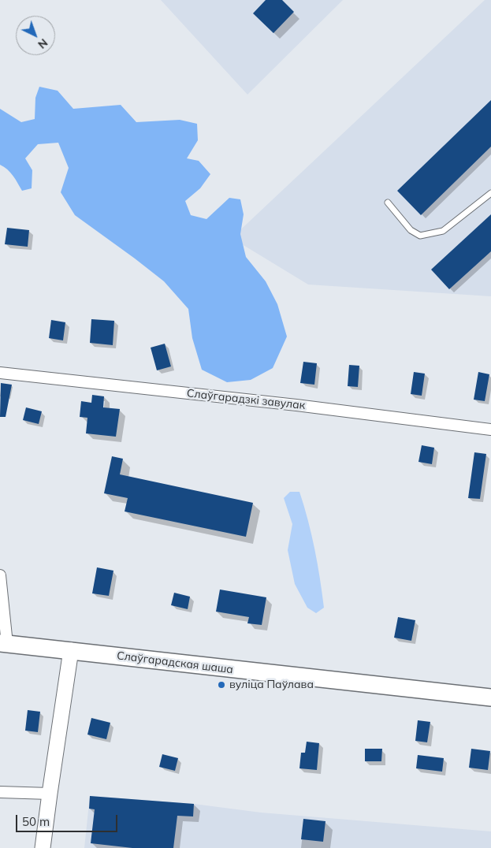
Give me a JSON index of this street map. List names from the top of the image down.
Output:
{
  "streets": {
    "main road": ["Слаўгарадская шаша"],
    "street": ["Слаўгарадзкі завулак"]
  },
  "places": ["вуліца Паўлава"],
  "scale_bar": "50 m",
  "north": "bottom right"
}
